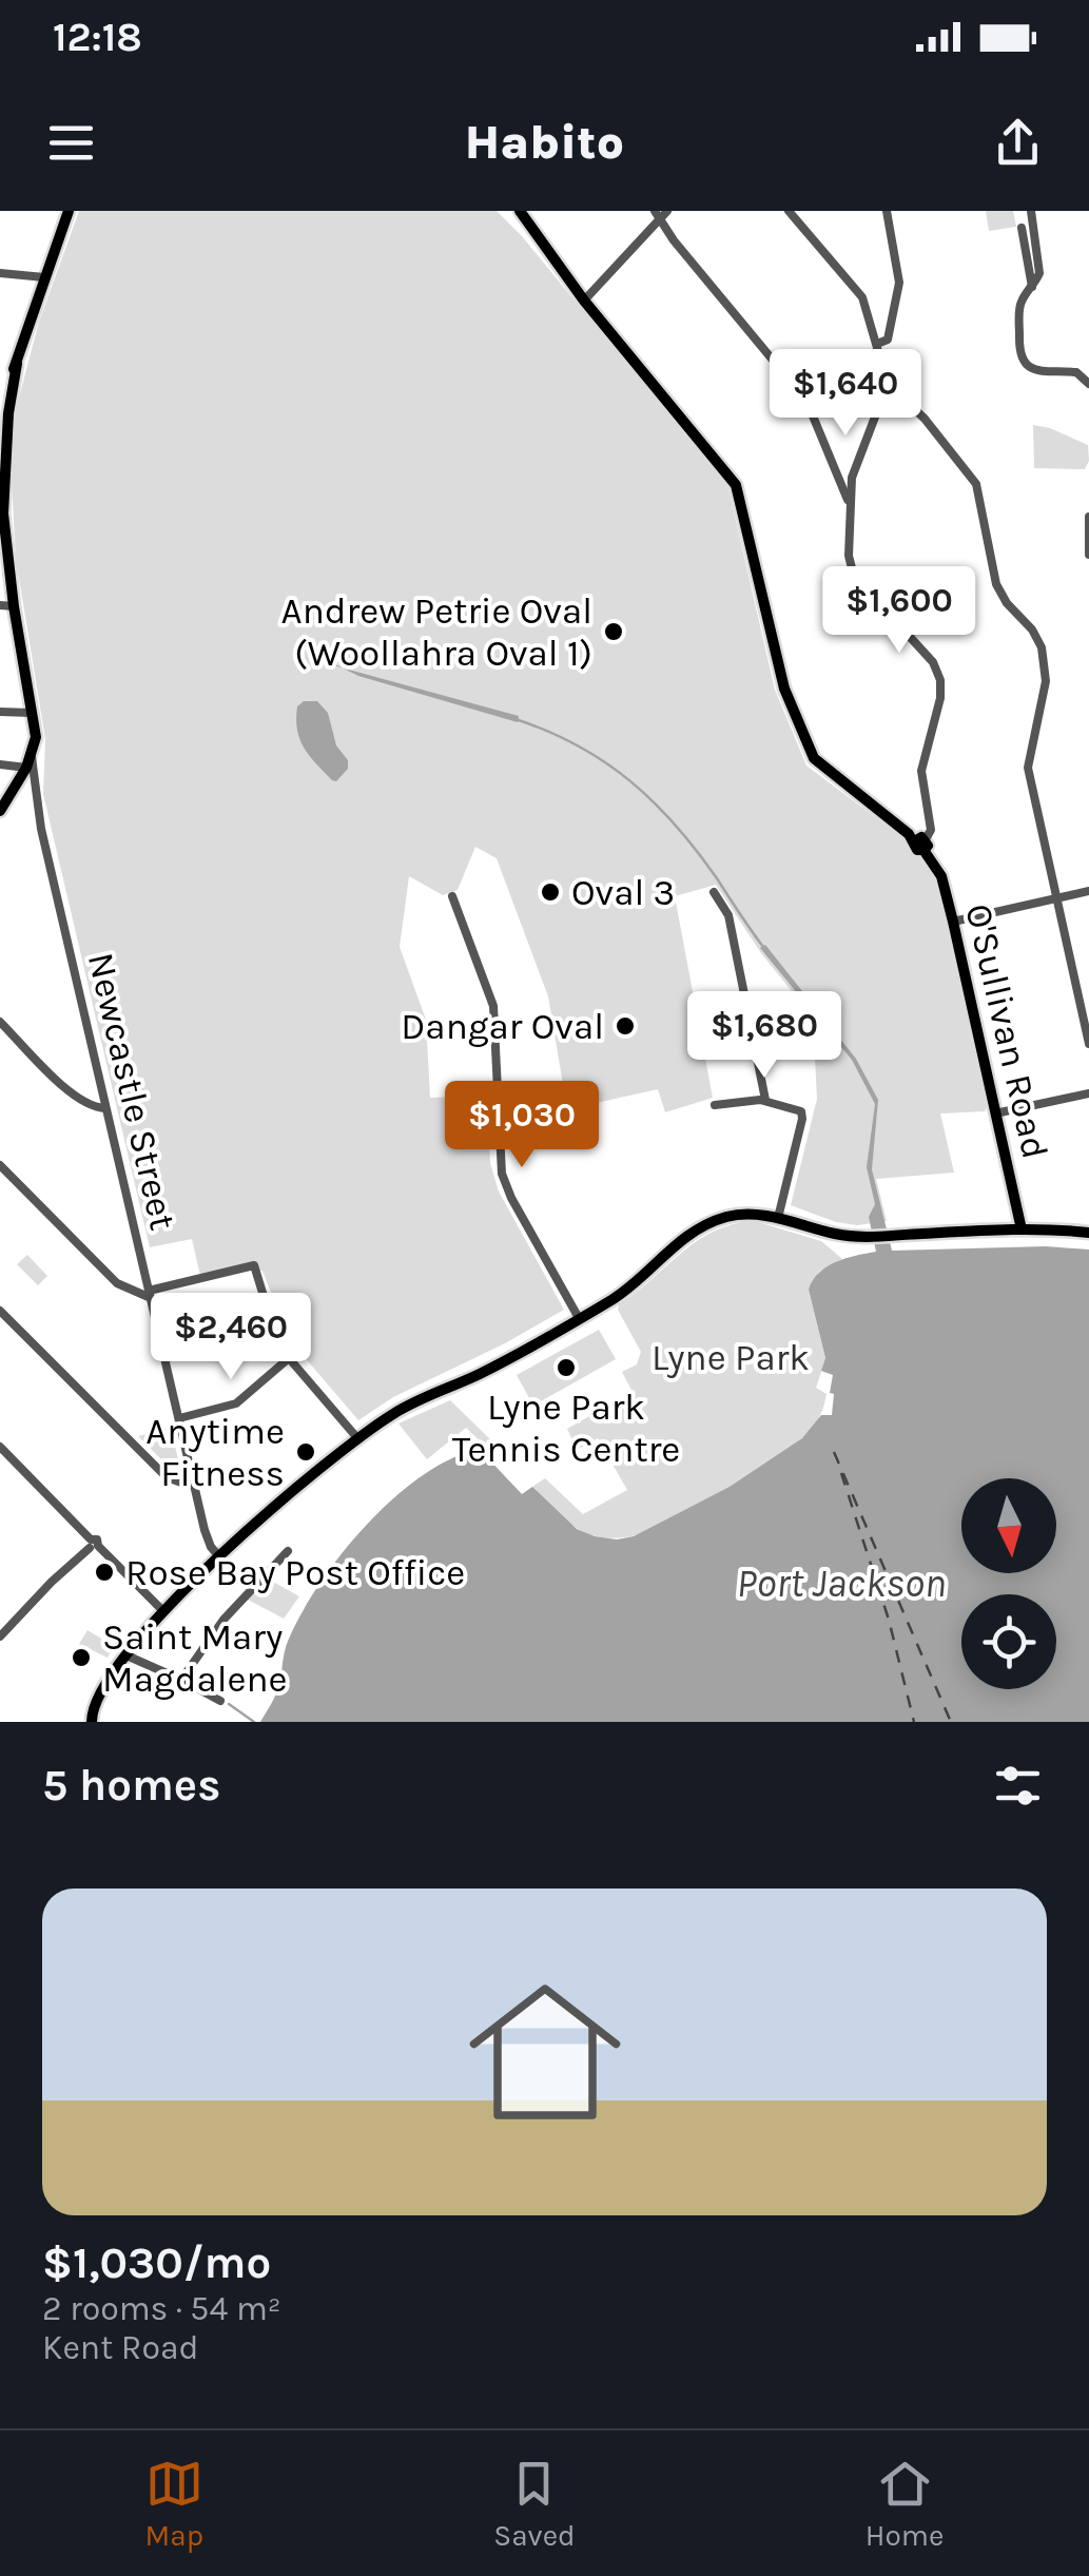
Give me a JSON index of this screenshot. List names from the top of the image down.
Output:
{
  "streets": {
    "main road": ["O'Sullivan Road"],
    "street": ["Newcastle Street"]
  },
  "water": ["Port Jackson"],
  "parks": ["Lyne Park"],
  "places": [
    "Andrew Petrie Oval (Woollahra Oval 1)",
    "Oval 3",
    "Dangar Oval",
    "Lyne Park Tennis Centre",
    "Anytime Fitness",
    "Rose Bay Post Office",
    "Saint Mary Magdalene"
  ],
  "north": "bottom",
  "page": {
    "status": "12:18",
    "header": "Habito",
    "price": [
      "$1,640",
      "$1,600",
      "$1,680",
      "$1,030",
      "$2,460"
    ],
    "heading": "5 homes",
    "list": [
      {
        "name": "$1,030/mo",
        "note": "2 rooms · 54 m² · Kent Road"
      }
    ],
    "tabs": ["Map", "Saved", "Home"]
  }
}
